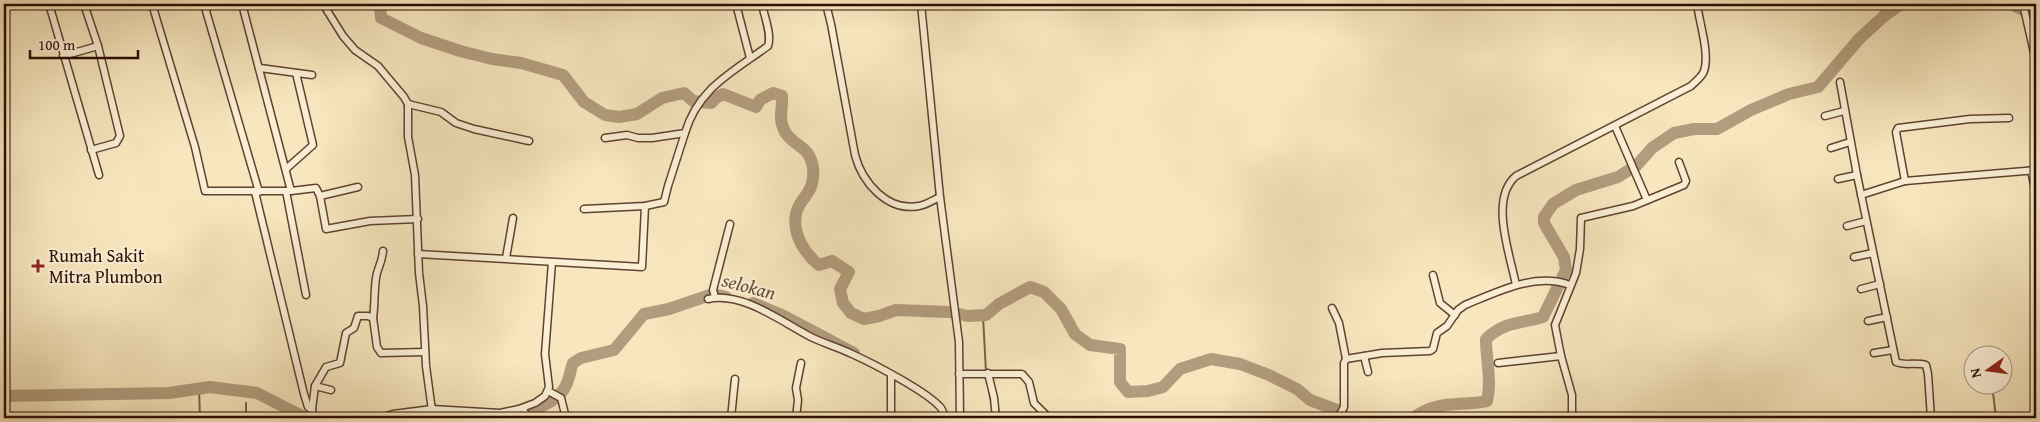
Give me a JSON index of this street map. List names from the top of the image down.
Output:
{
  "water": ["selokan"],
  "places": {
    "health": ["Rumah Sakit Mitra Plumbon"]
  },
  "scale_bar": "100 m",
  "north": "left"
}
